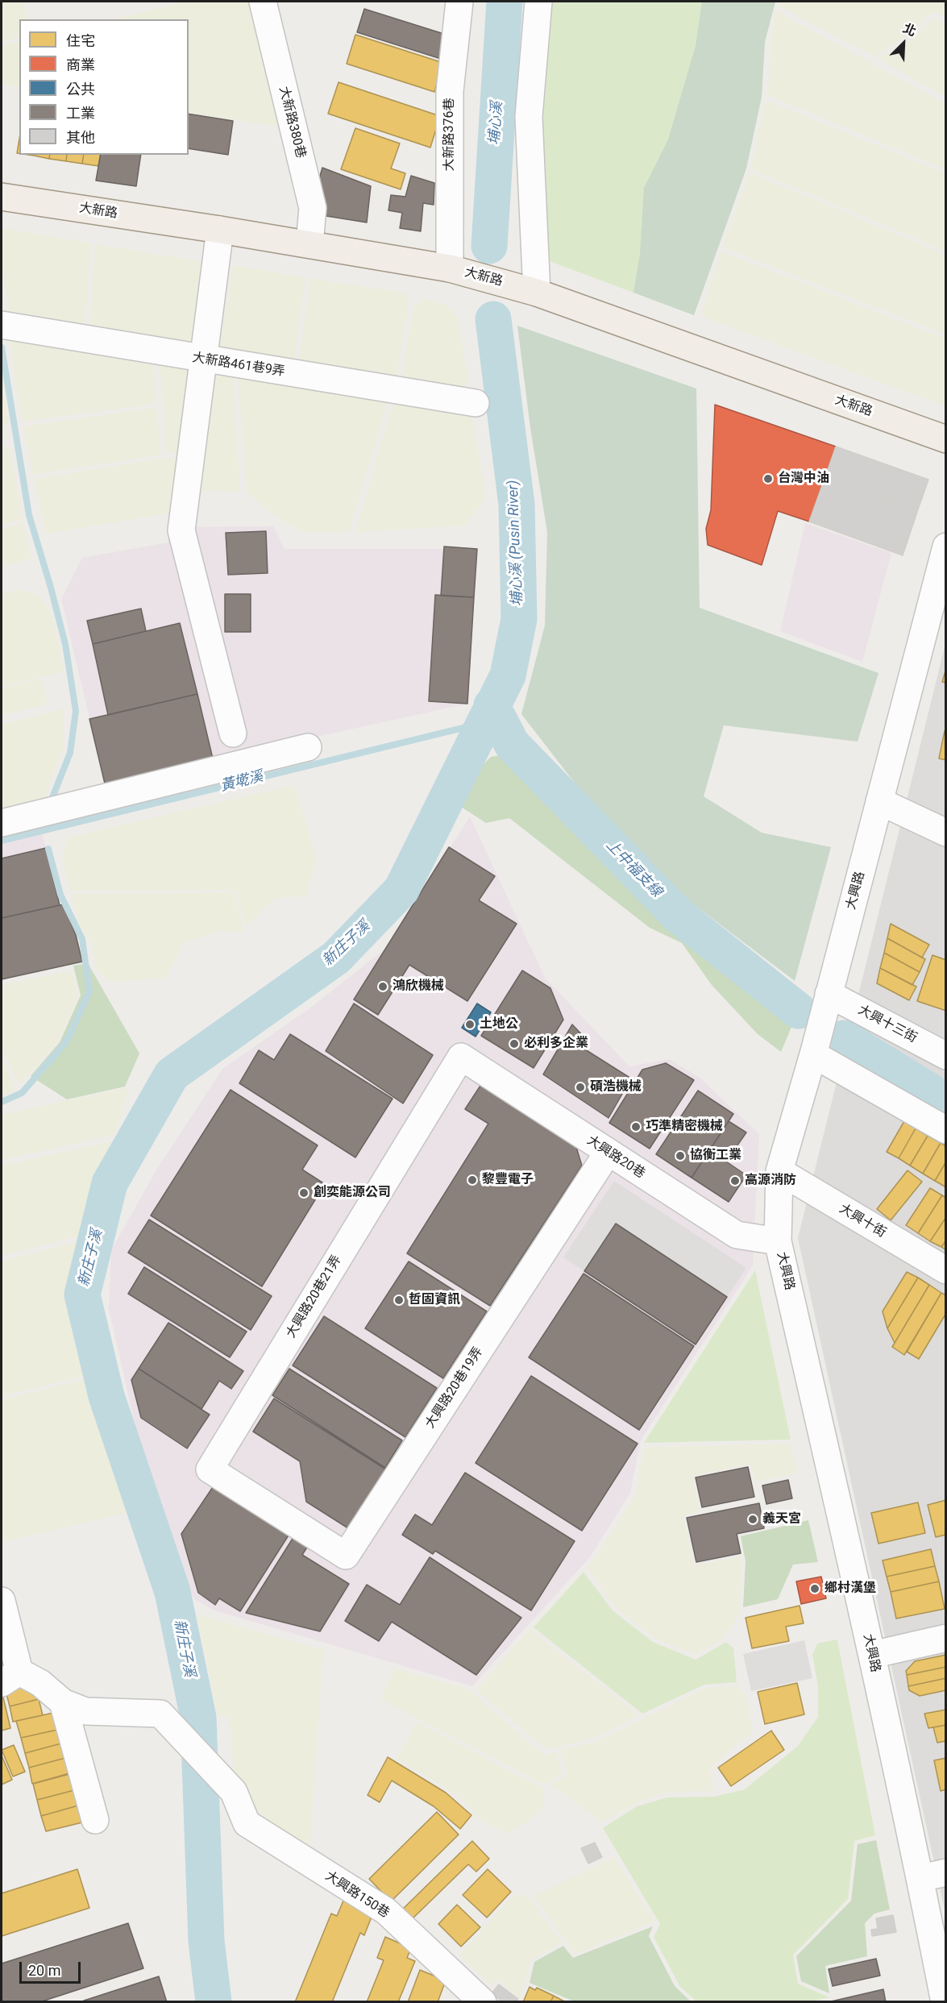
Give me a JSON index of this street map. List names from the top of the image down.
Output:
{
  "streets": {
    "main road": ["大新路"],
    "street": [
      "大新路380巷",
      "大新路376巷",
      "大新路461巷9弄",
      "大興路",
      "大興十三街",
      "大興路20巷",
      "大興十街",
      "大興路20巷21弄",
      "大興路20巷19弄",
      "大興路150巷"
    ]
  },
  "crossings": [
    ["大新路380巷", "大新路"],
    ["大新路376巷", "大新路"],
    ["大興路", "大興十三街"],
    ["大興路", "大興路20巷"],
    ["大興路", "大興十街"],
    ["大興路20巷", "大興路20巷21弄"],
    ["大興路20巷", "大興路20巷19弄"],
    ["大興路20巷21弄", "大興路20巷19弄"]
  ],
  "water": [
    "埔心溪",
    "埔心溪 (Pusin River)",
    "黃墘溪",
    "上中福支線",
    "新庄子溪"
  ],
  "places": [
    "台灣中油",
    "鴻欣機械",
    "土地公",
    "必利多企業",
    "碩浩機械",
    "巧準精密機械",
    "協衡工業",
    "黎豐電子",
    "高源消防",
    "創奕能源公司",
    "哲固資訊",
    "義天宮",
    "鄉村漢堡"
  ],
  "legend": [
    "住宅",
    "商業",
    "公共",
    "工業",
    "其他"
  ],
  "scale_bar": "20 m",
  "north": "top right"
}
